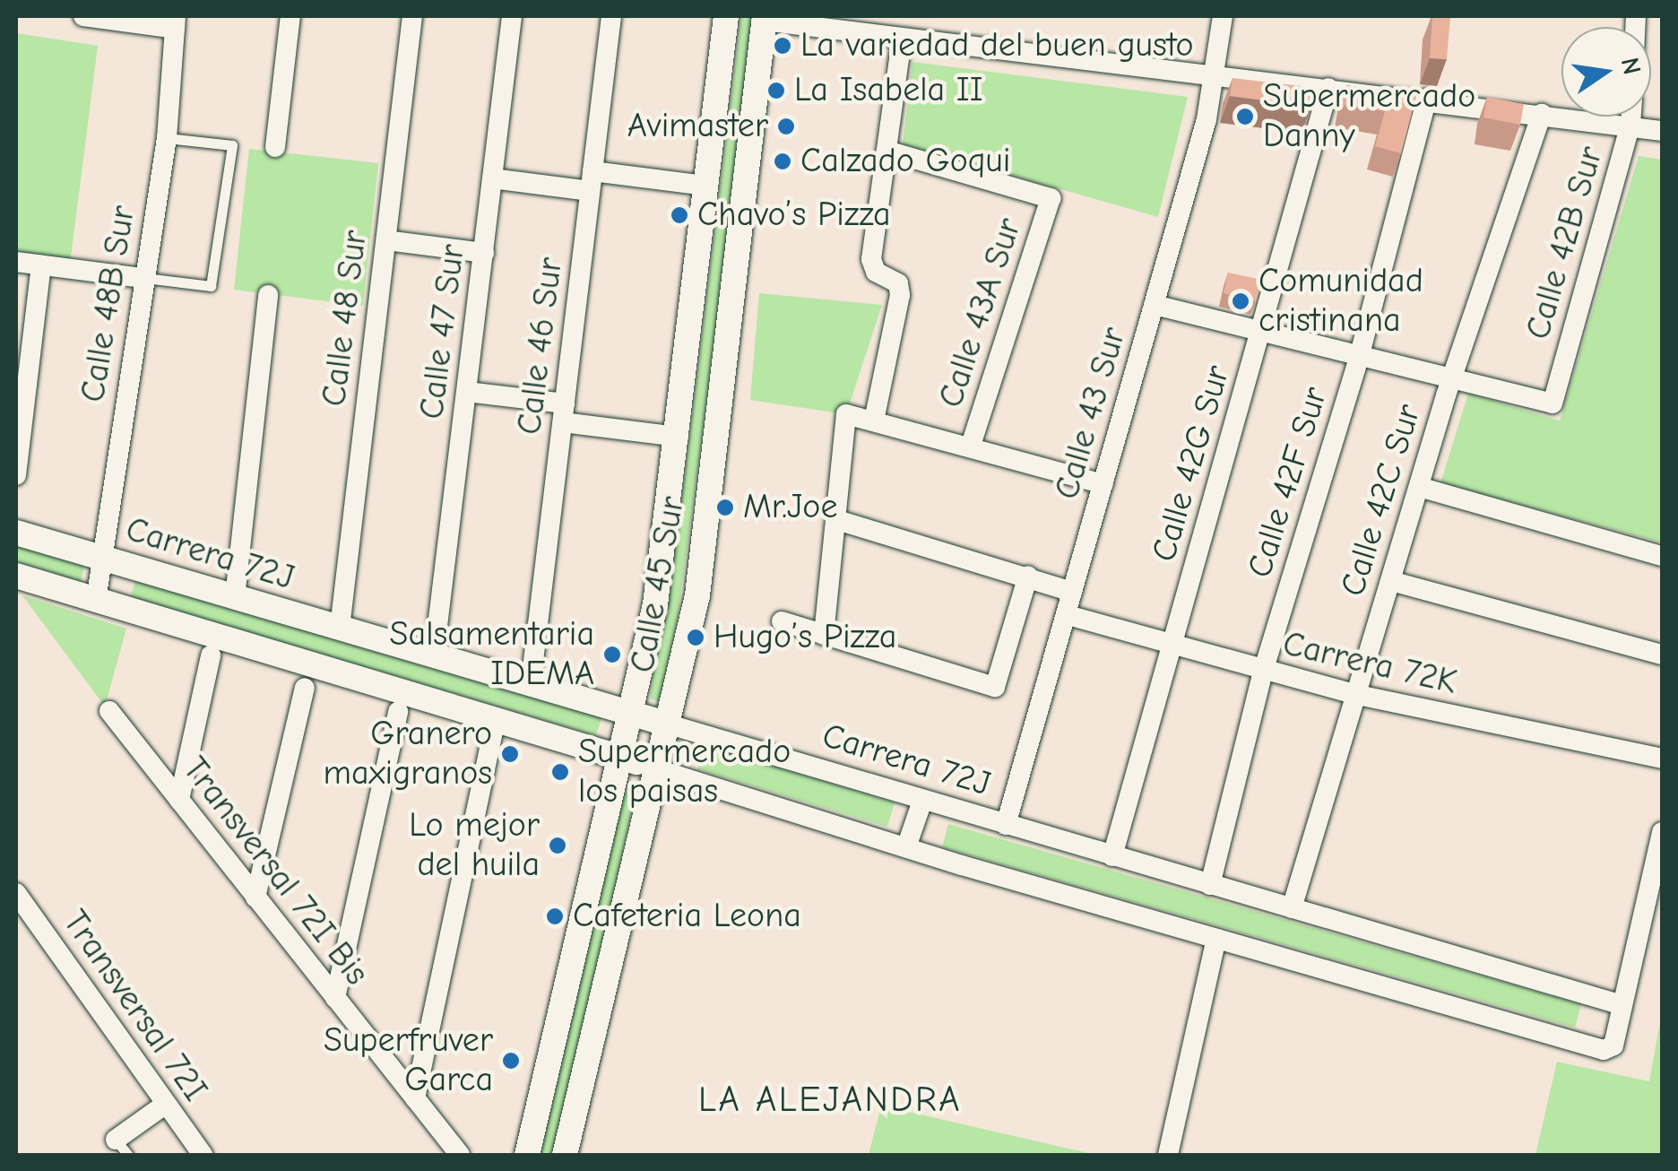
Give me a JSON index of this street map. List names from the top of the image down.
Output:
{
  "streets": {
    "street": [
      "Calle 42B Sur",
      "Calle 48B Sur",
      "Calle 43A Sur",
      "Calle 48 Sur",
      "Calle 47 Sur",
      "Calle 46 Sur",
      "Calle 43 Sur",
      "Calle 42G Sur",
      "Calle 42F Sur",
      "Calle 42C Sur",
      "Carrera 72J",
      "Calle 45 Sur",
      "Carrera 72K",
      "Transversal 72I Bis",
      "Transversal 72I"
    ]
  },
  "crossings": [
    ["Calle 42B Sur", "Calle 42C Sur"],
    ["Calle 48B Sur", "Carrera 72J"],
    ["Calle 48 Sur", "Carrera 72J"],
    ["Calle 47 Sur", "Carrera 72J"],
    ["Calle 46 Sur", "Carrera 72J"],
    ["Calle 43 Sur", "Carrera 72J"],
    ["Calle 43 Sur", "Carrera 72K"],
    ["Calle 42G Sur", "Carrera 72J"],
    ["Calle 42G Sur", "Carrera 72K"],
    ["Calle 42F Sur", "Carrera 72J"],
    ["Calle 42F Sur", "Carrera 72K"],
    ["Calle 42C Sur", "Carrera 72J"],
    ["Calle 42C Sur", "Carrera 72K"],
    ["Carrera 72J", "Calle 45 Sur"]
  ],
  "districts": ["LA ALEJANDRA"],
  "places": [
    "La variedad del buen gusto",
    "La Isabela II",
    "Supermercado Danny",
    "Avimaster",
    "Calzado Goqui",
    "Chavo’s Pizza",
    "Comunidad cristinana",
    "Mr.Joe",
    "Hugo’s Pizza",
    "Salsamentaria IDEMA",
    "Granero maxigranos",
    "Supermercado los paisas",
    "Lo mejor del huila",
    "Cafeteria Leona",
    "Superfruver Garca"
  ],
  "north": "right"
}
